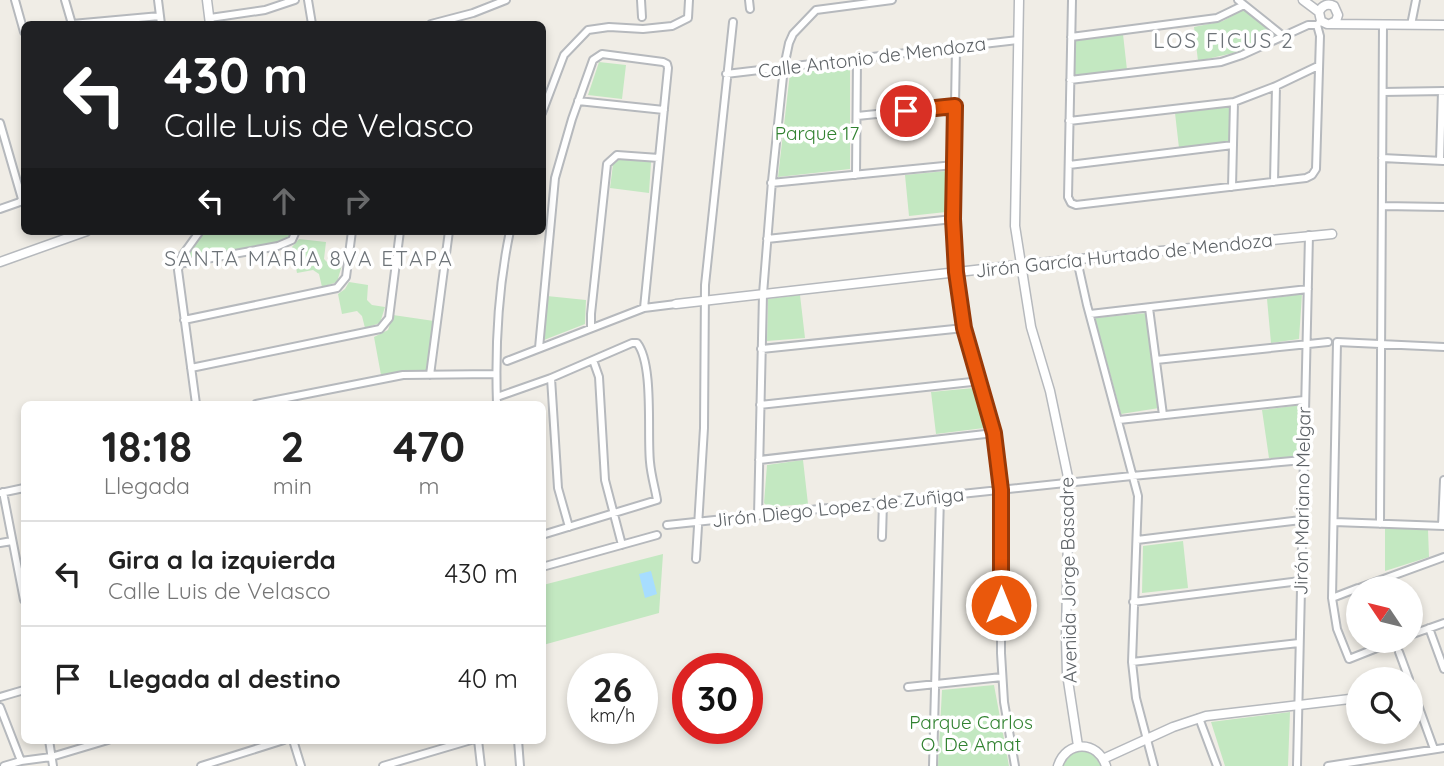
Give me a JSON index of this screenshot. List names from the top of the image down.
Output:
{
  "streets": {
    "street": [
      "Calle Antonio de Mendoza",
      "Jirón García Hurtado de Mendoza",
      "Jirón Mariano Melgar",
      "Jirón Diego Lopez de Zuñiga",
      "Avenida Jorge Basadre"
    ]
  },
  "crossings": [
    ["Calle Antonio de Mendoza", "Avenida Jorge Basadre"],
    ["Jirón García Hurtado de Mendoza", "Jirón Mariano Melgar"],
    ["Jirón García Hurtado de Mendoza", "Avenida Jorge Basadre"],
    ["Jirón Mariano Melgar", "Jirón Diego Lopez de Zuñiga"],
    ["Jirón Diego Lopez de Zuñiga", "Avenida Jorge Basadre"]
  ],
  "districts": ["LOS FICUS 2", "SANTA MARÍA 8VA ETAPA"],
  "parks": ["Parque 17", "Parque Carlos O. De Amat"],
  "north": "top left",
  "page": {
    "turn": ["430 m", "Calle Luis de Velasco"],
    "eta": [
      "18:18",
      "Llegada",
      "2",
      "min",
      "470",
      "m"
    ],
    "list": [
      {
        "name": "Gira a la izquierda",
        "note": "Calle Luis de Velasco",
        "value": "430 m"
      },
      {
        "name": "Llegada al destino",
        "value": "40 m"
      }
    ],
    "speed": "26 km/h",
    "limit": "30"
  }
}
